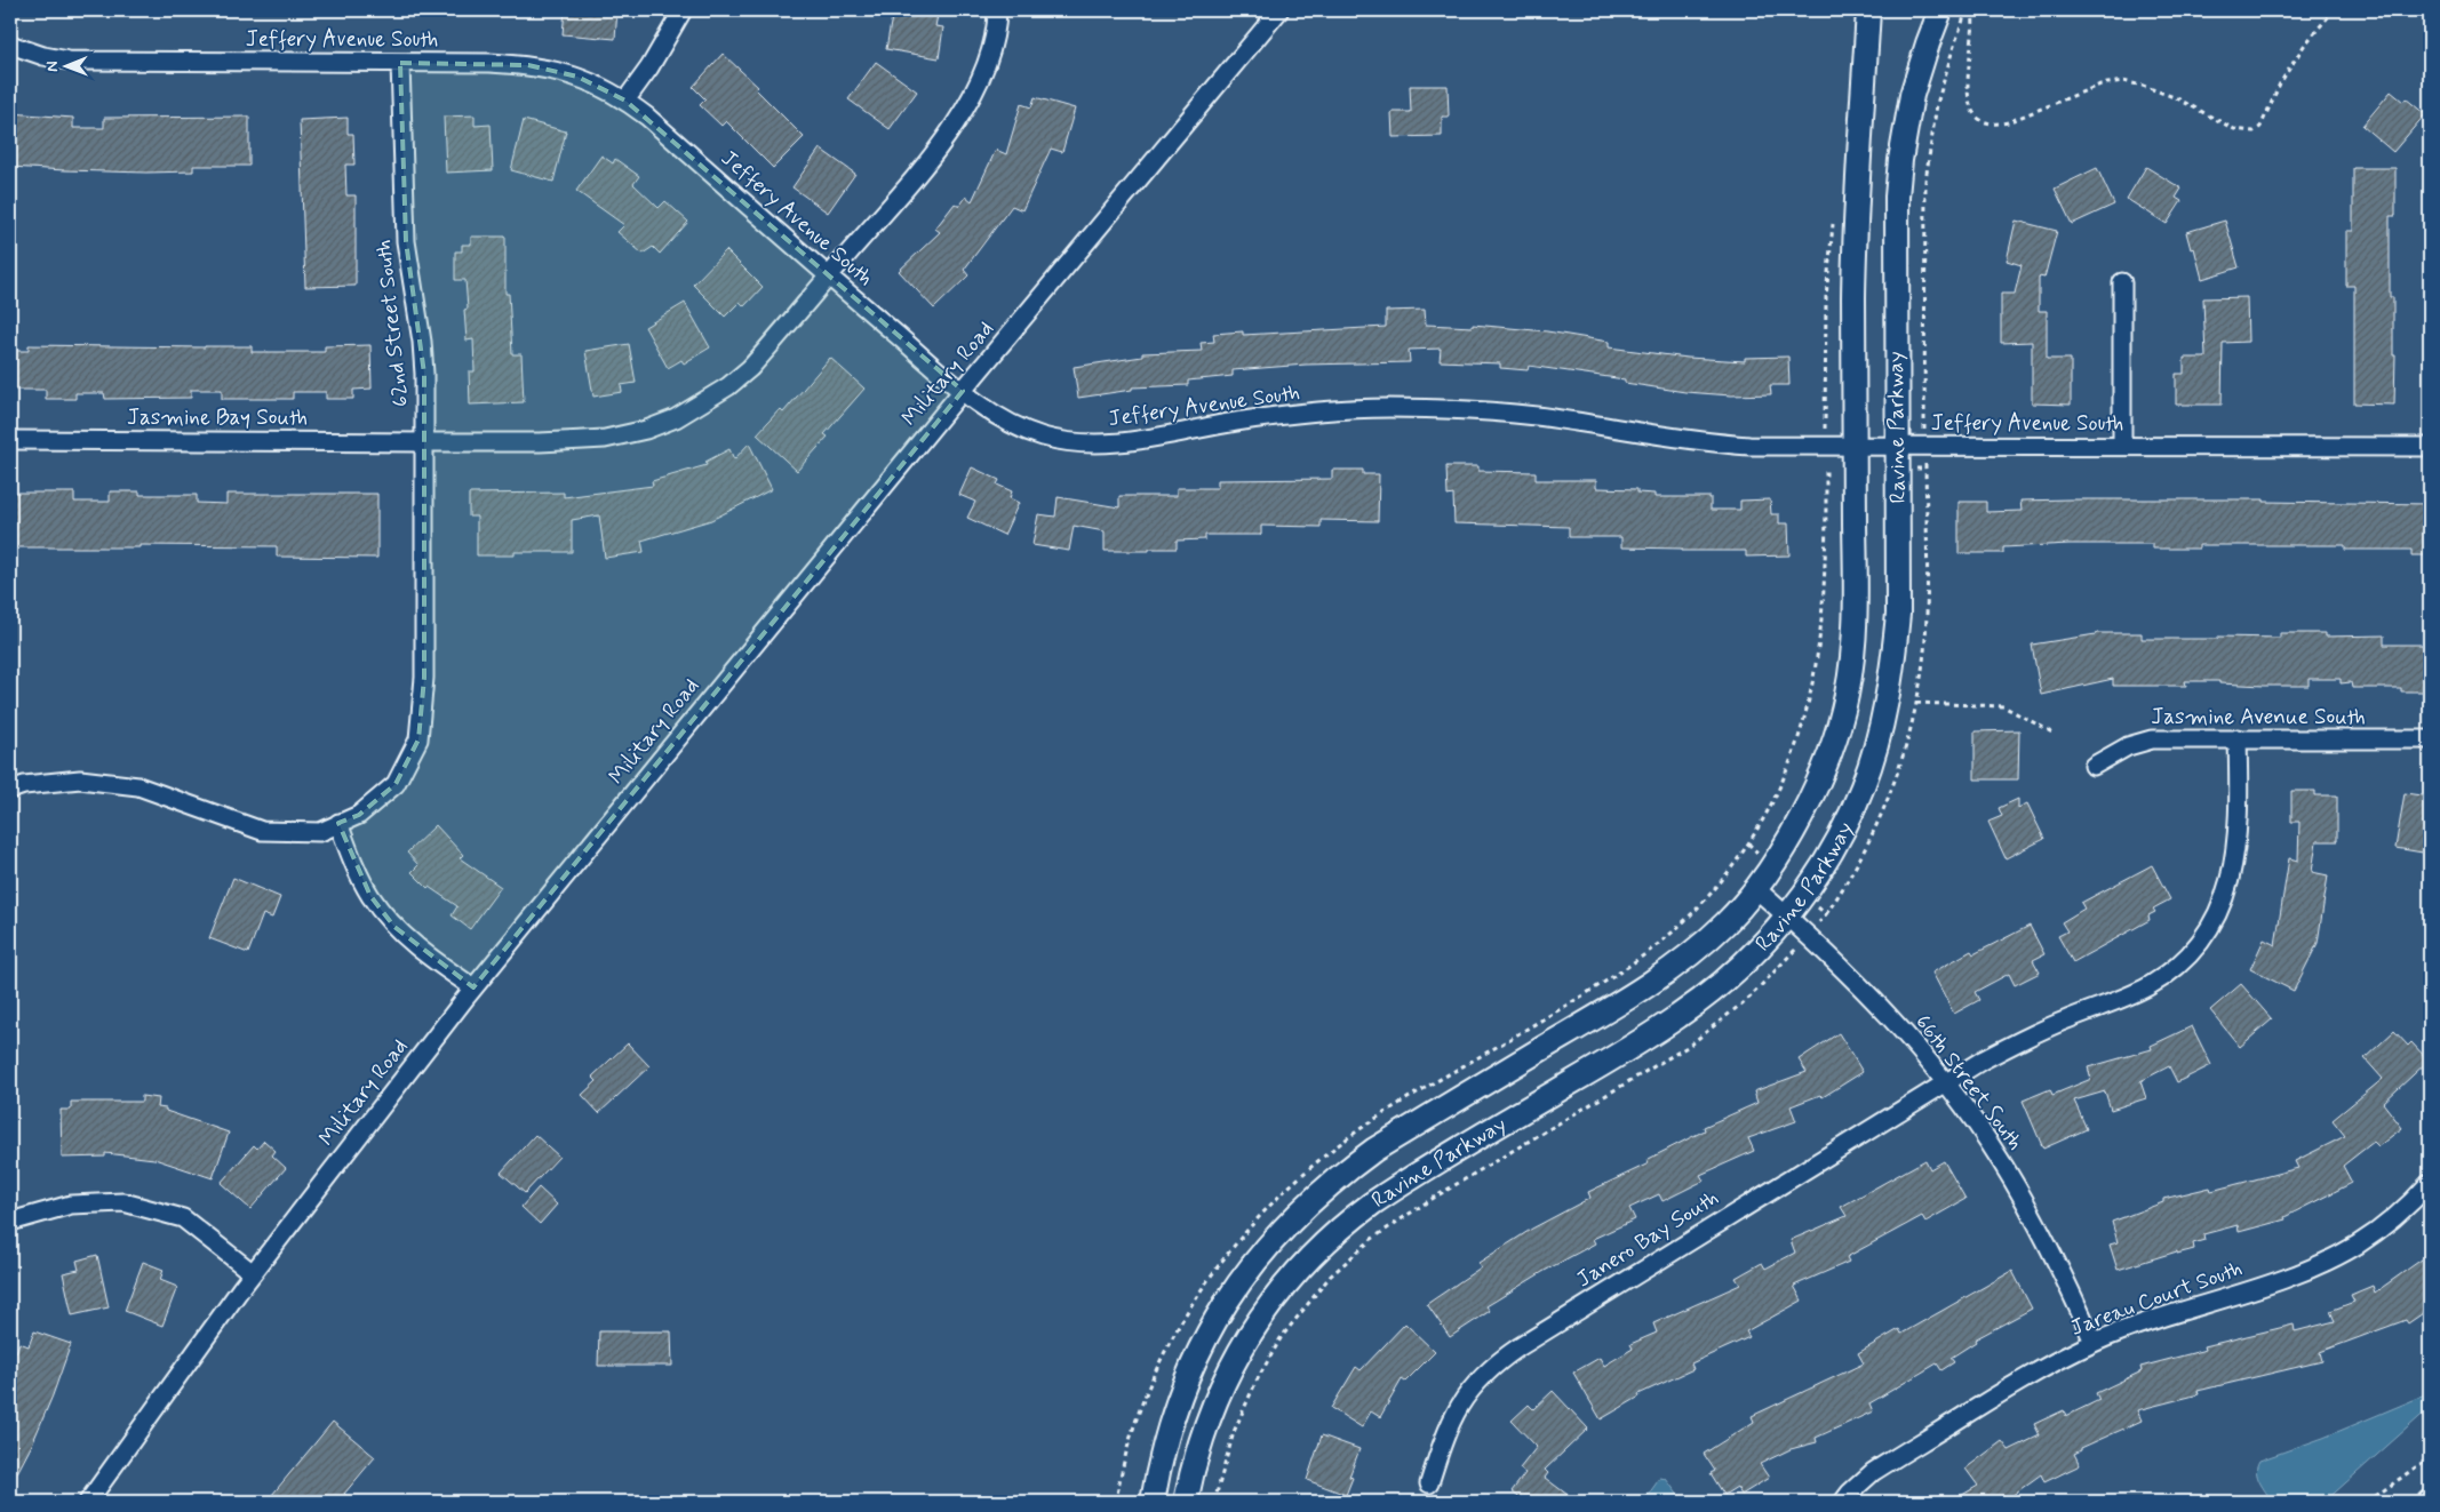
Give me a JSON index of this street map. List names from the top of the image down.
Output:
{
  "streets": {
    "street": [
      "Jeffery Avenue South",
      "62nd Street South",
      "Military Road",
      "Jasmine Bay South",
      "Ravine Parkway",
      "Jasmine Avenue South",
      "66th Street South",
      "Janero Bay South",
      "Jareau Court South"
    ]
  },
  "crossings": [
    ["Jeffery Avenue South", "62nd Street South"],
    ["Jeffery Avenue South", "Military Road"],
    ["Jeffery Avenue South", "Ravine Parkway"],
    ["62nd Street South", "Jasmine Bay South"],
    ["Ravine Parkway", "66th Street South"],
    ["Jasmine Avenue South", "Janero Bay South"],
    ["66th Street South", "Janero Bay South"],
    ["66th Street South", "Jareau Court South"]
  ],
  "north": "left"
}
